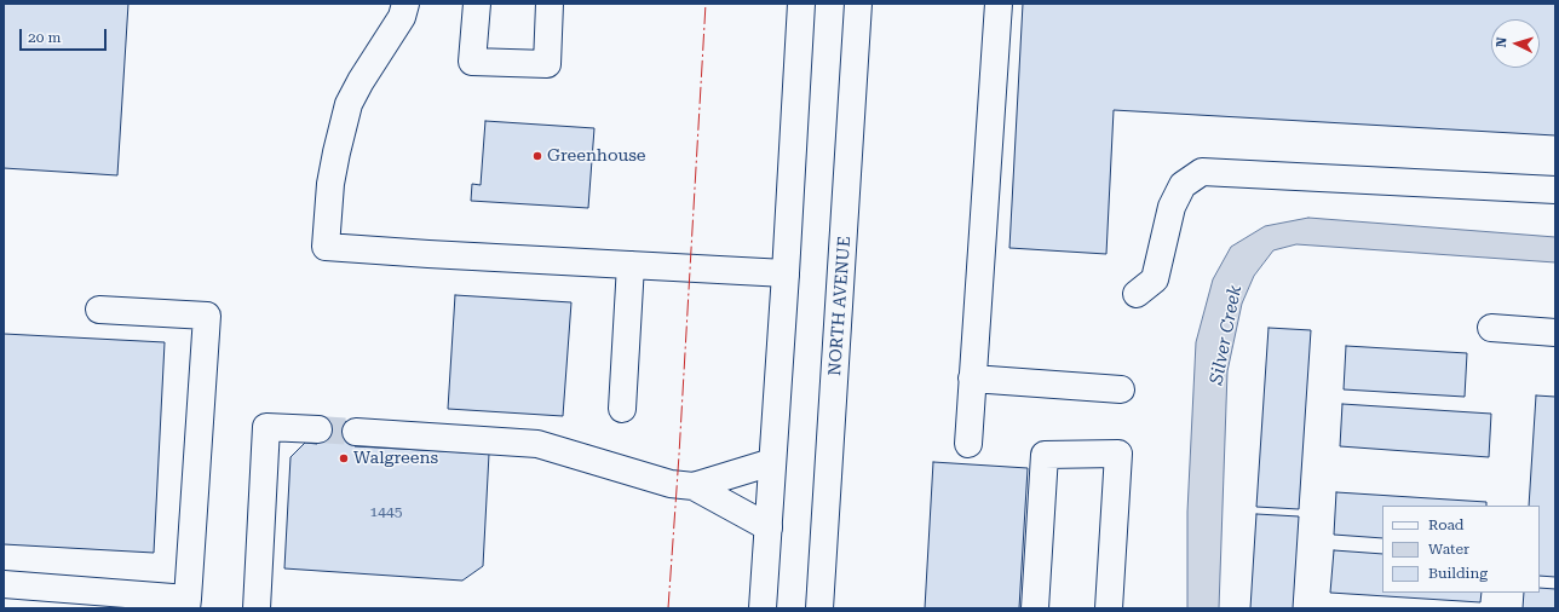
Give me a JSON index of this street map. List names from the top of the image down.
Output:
{
  "streets": {
    "main road": ["NORTH AVENUE"]
  },
  "water": ["Silver Creek"],
  "places": ["Greenhouse", "Walgreens"],
  "house_numbers": ["1445"],
  "legend": ["Road", "Water", "Building"],
  "scale_bar": "20 m",
  "north": "left"
}
